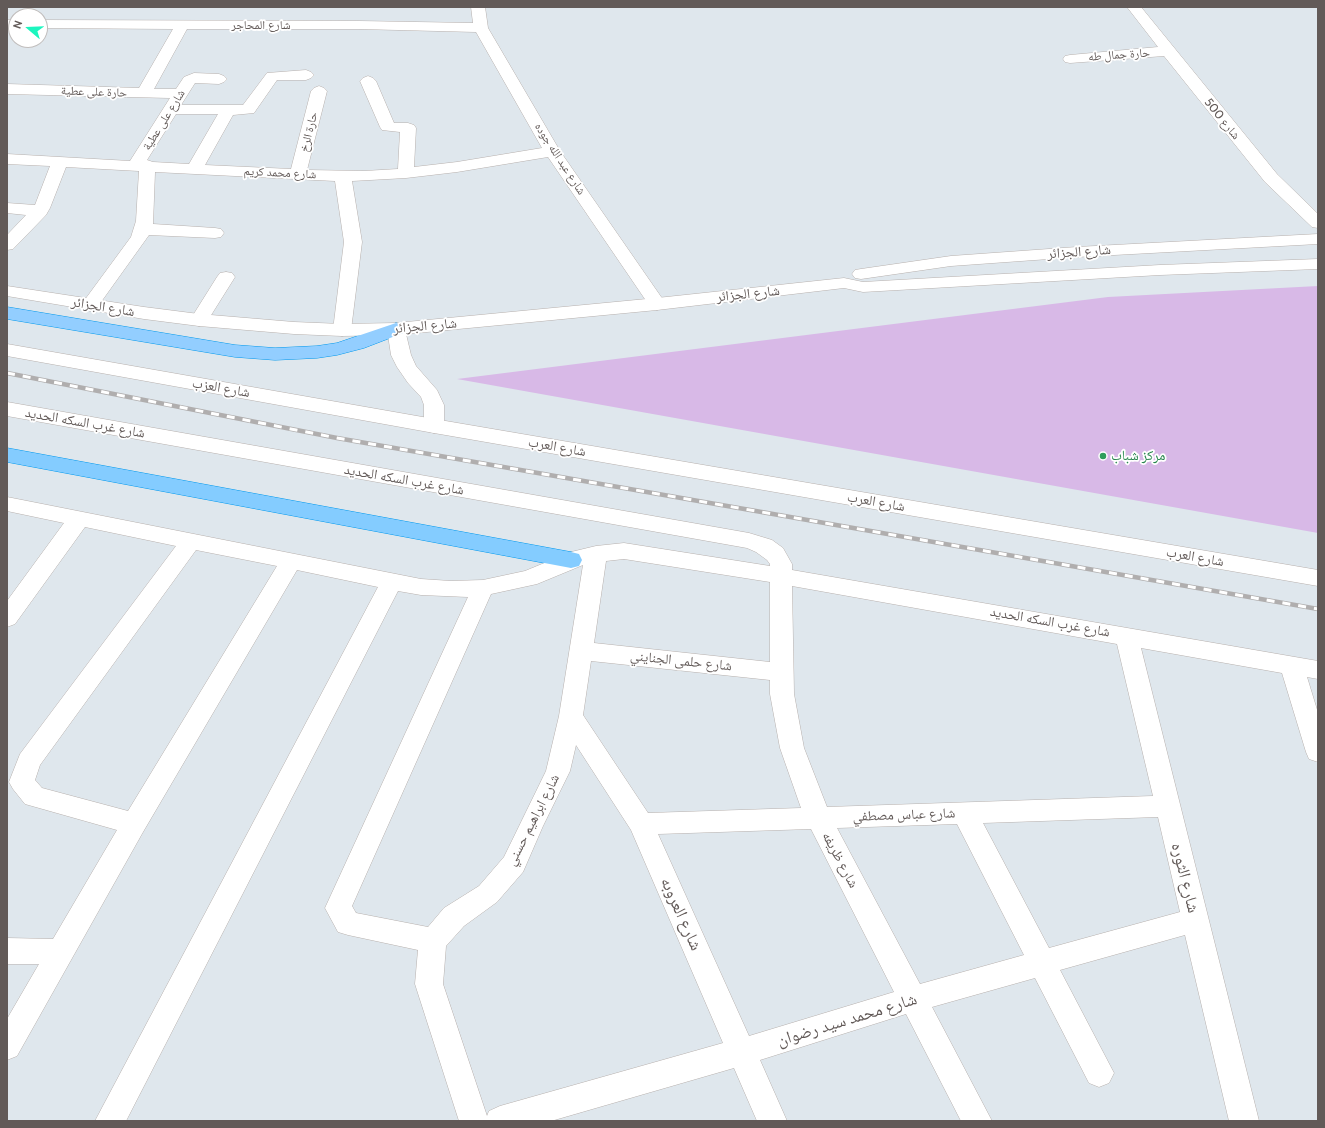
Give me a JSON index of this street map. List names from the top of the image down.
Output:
{
  "streets": {
    "street": [
      "شارع المحاجر",
      "حارة جمال طه",
      "حارة على عطية",
      "شارع 500",
      "شارع على عطية",
      "حارة الرخ",
      "شارع عبد الله جوده",
      "شارع محمد كريم",
      "شارع الجزائر",
      "شارع العزب",
      "شارع غرب السكه الحديد",
      "شارع العرب",
      "شارع حلمى الجنايني",
      "شارع عباس مصطفي",
      "شارع ابراهيم حسني",
      "شارع ظريفه",
      "شارع الثوره",
      "شارع العروبه",
      "شارع محمد سيد رضوان"
    ]
  },
  "crossings": [
    ["شارع المحاجر", "شارع عبد الله جوده"],
    ["حارة جمال طه", "شارع 500"],
    ["حارة على عطية", "شارع على عطية"],
    ["شارع على عطية", "شارع محمد كريم"],
    ["شارع على عطية", "شارع الجزائر"],
    ["حارة الرخ", "شارع محمد كريم"],
    ["شارع عبد الله جوده", "شارع محمد كريم"],
    ["شارع عبد الله جوده", "شارع الجزائر"],
    ["شارع العزب", "شارع العرب"],
    ["شارع غرب السكه الحديد", "شارع ابراهيم حسني"],
    ["شارع غرب السكه الحديد", "شارع ظريفه"],
    ["شارع غرب السكه الحديد", "شارع الثوره"],
    ["شارع حلمى الجنايني", "شارع ابراهيم حسني"],
    ["شارع حلمى الجنايني", "شارع ظريفه"],
    ["شارع عباس مصطفي", "شارع ظريفه"],
    ["شارع عباس مصطفي", "شارع الثوره"],
    ["شارع عباس مصطفي", "شارع العروبه"],
    ["شارع ابراهيم حسني", "شارع العروبه"],
    ["شارع ظريفه", "شارع محمد سيد رضوان"],
    ["شارع الثوره", "شارع محمد سيد رضوان"],
    ["شارع العروبه", "شارع محمد سيد رضوان"]
  ],
  "places": ["مركز شباب"],
  "north": "left"
}
